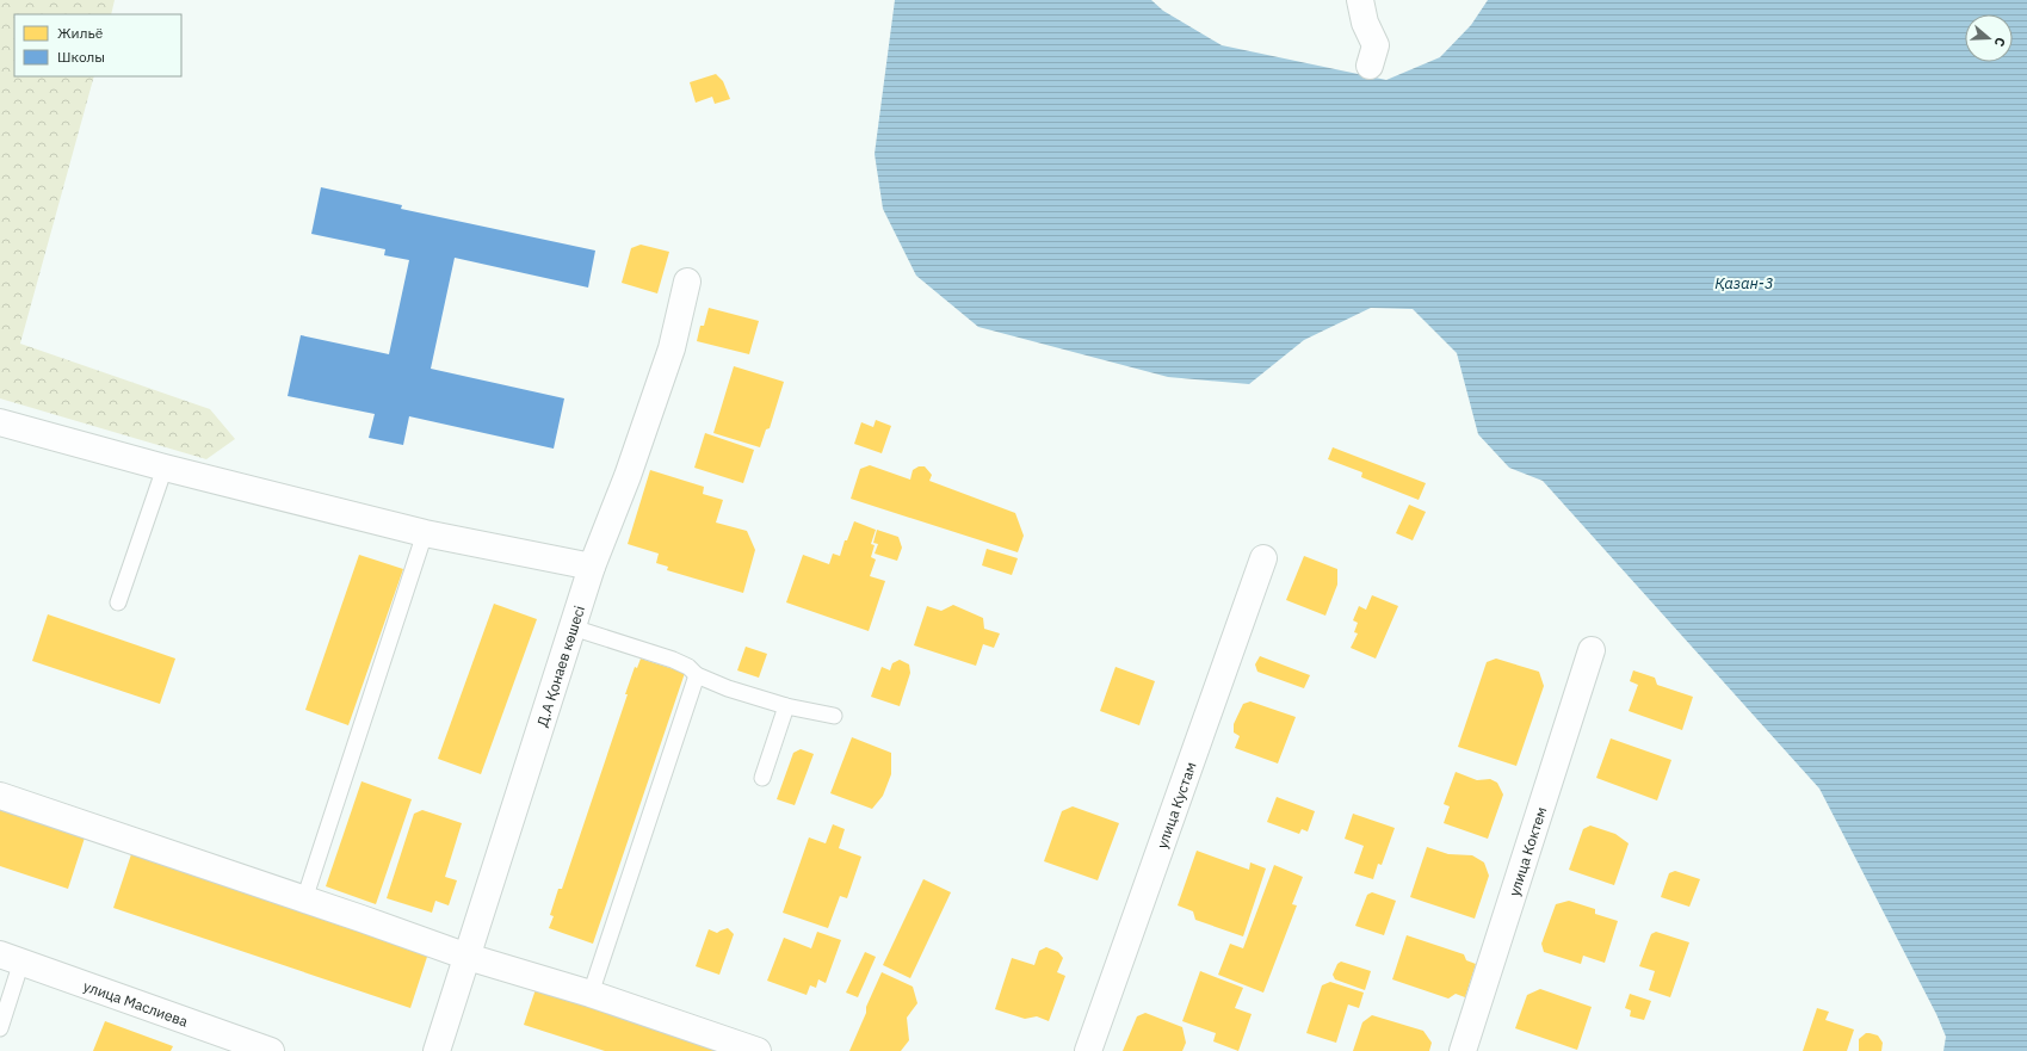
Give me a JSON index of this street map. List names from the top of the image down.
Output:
{
  "streets": {
    "street": [
      "Д.А Қонаев көшесі",
      "улица Кустам",
      "улица Коктем",
      "улица Маслиева"
    ]
  },
  "water": ["Қазан-3"],
  "legend": ["Жильё", "Школы"],
  "north": "right"
}
